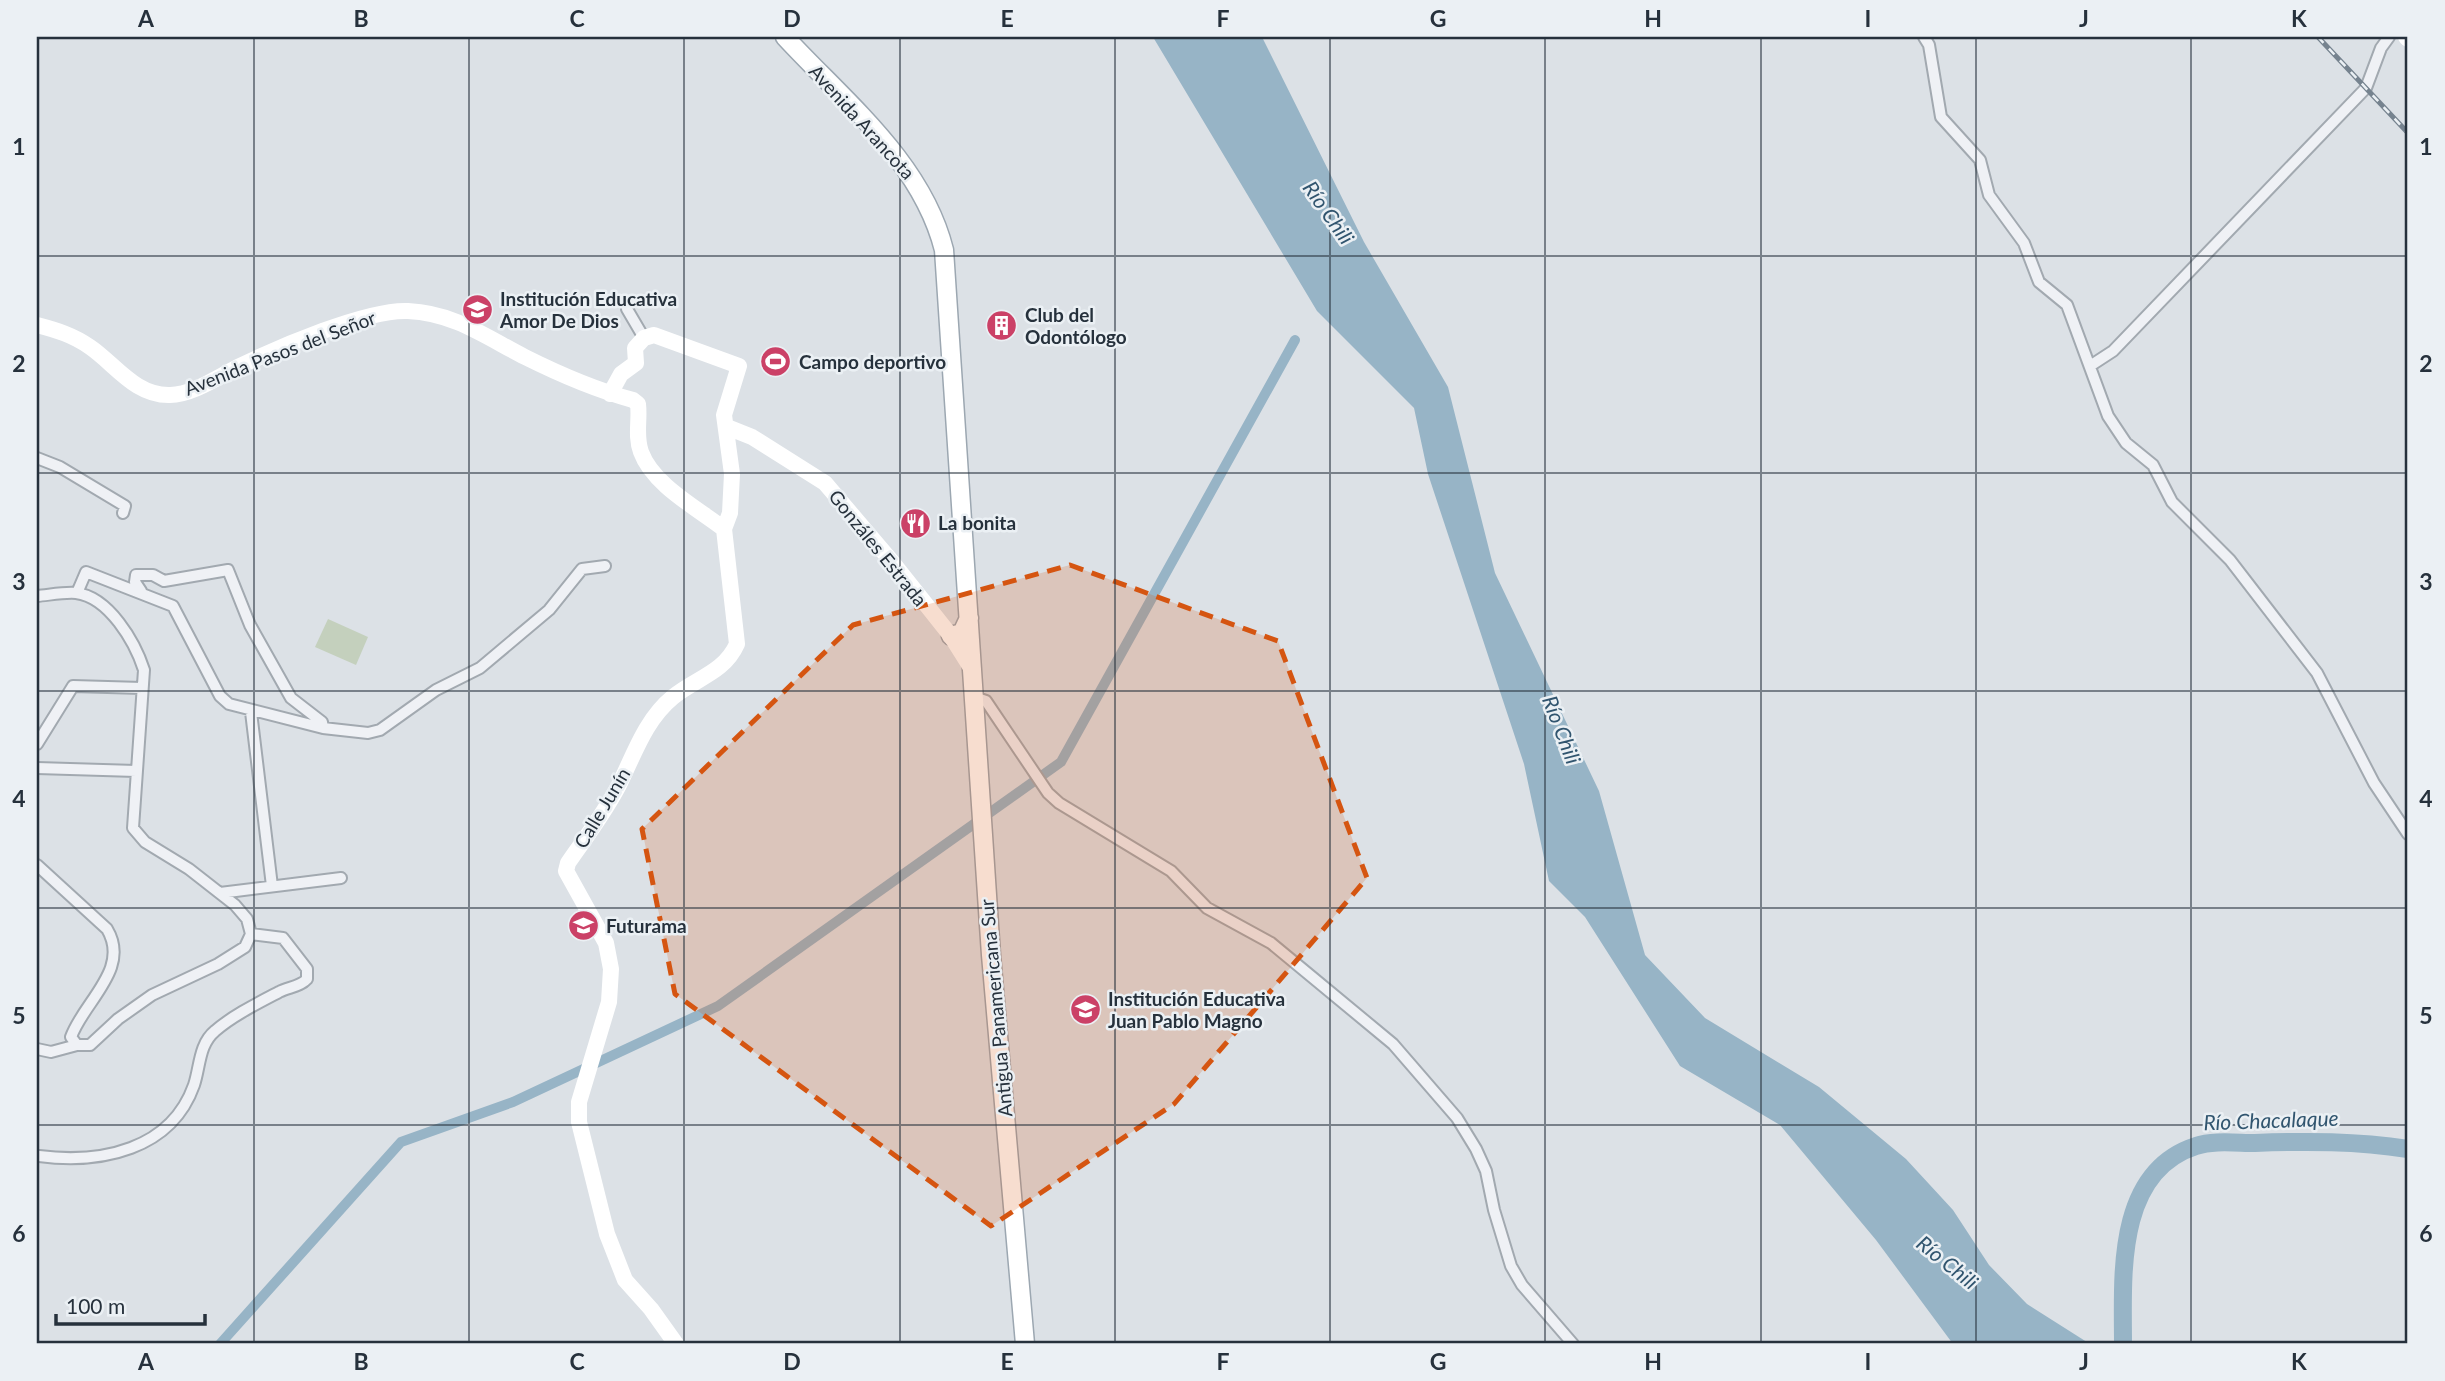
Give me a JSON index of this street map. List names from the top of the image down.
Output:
{
  "streets": {
    "main road": ["Avenida Arancota", "Antigua Panamericana Sur"],
    "street": ["Avenida Pasos del Señor", "Gonzáles Estrada", "Calle Junín"]
  },
  "crossings": [
    ["Avenida Arancota", "Gonzáles Estrada"],
    ["Avenida Arancota", "Antigua Panamericana Sur"],
    ["Avenida Pasos del Señor", "Calle Junín"],
    ["Gonzáles Estrada", "Calle Junín"],
    ["Gonzáles Estrada", "Antigua Panamericana Sur"]
  ],
  "water": ["Río Chili", "Río Chacalaque"],
  "places": {
    "school or university": ["Institución Educativa Amor De Dios", "Futurama", "Institución Educativa Juan Pablo Magno"],
    "building": ["Club del Odontólogo"],
    "sports": ["Campo deportivo"],
    "restaurant": ["La bonita"]
  },
  "scale_bar": "100 m",
  "grid": {
    "columns": [
      "A",
      "B",
      "C",
      "D",
      "E",
      "F",
      "G",
      "H",
      "I",
      "J",
      "K"
    ],
    "rows": [
      "1",
      "2",
      "3",
      "4",
      "5",
      "6"
    ]
  }
}
